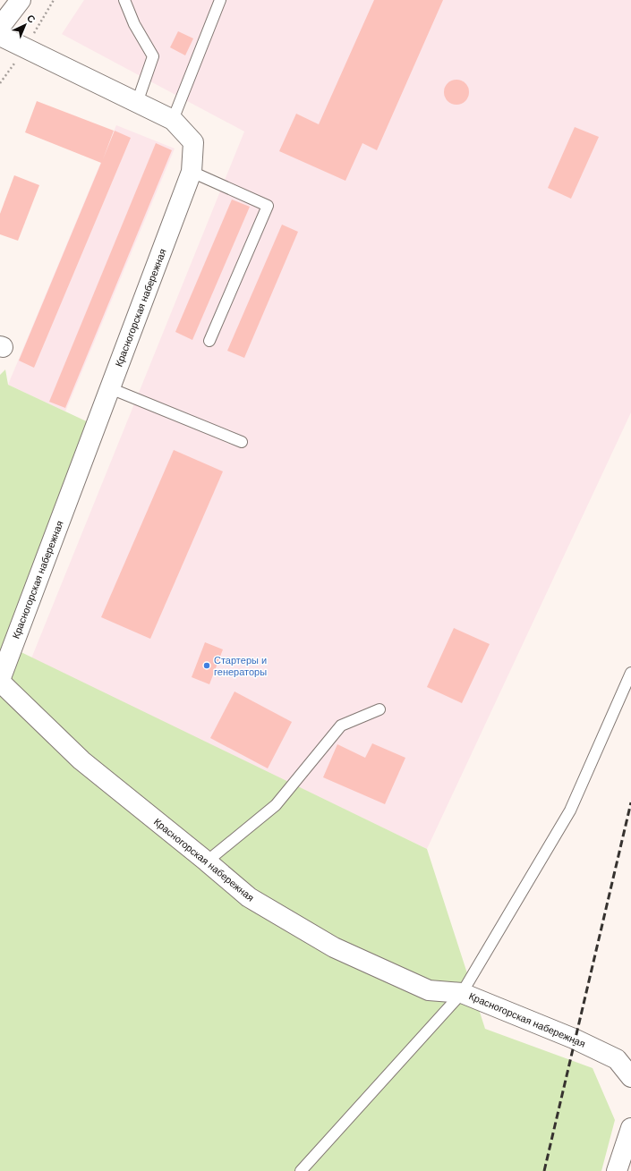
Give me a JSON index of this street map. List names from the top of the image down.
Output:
{
  "streets": {
    "street": ["Краcногорская набережная"]
  },
  "places": ["Стартеры и генераторы"],
  "north": "top right"
}
